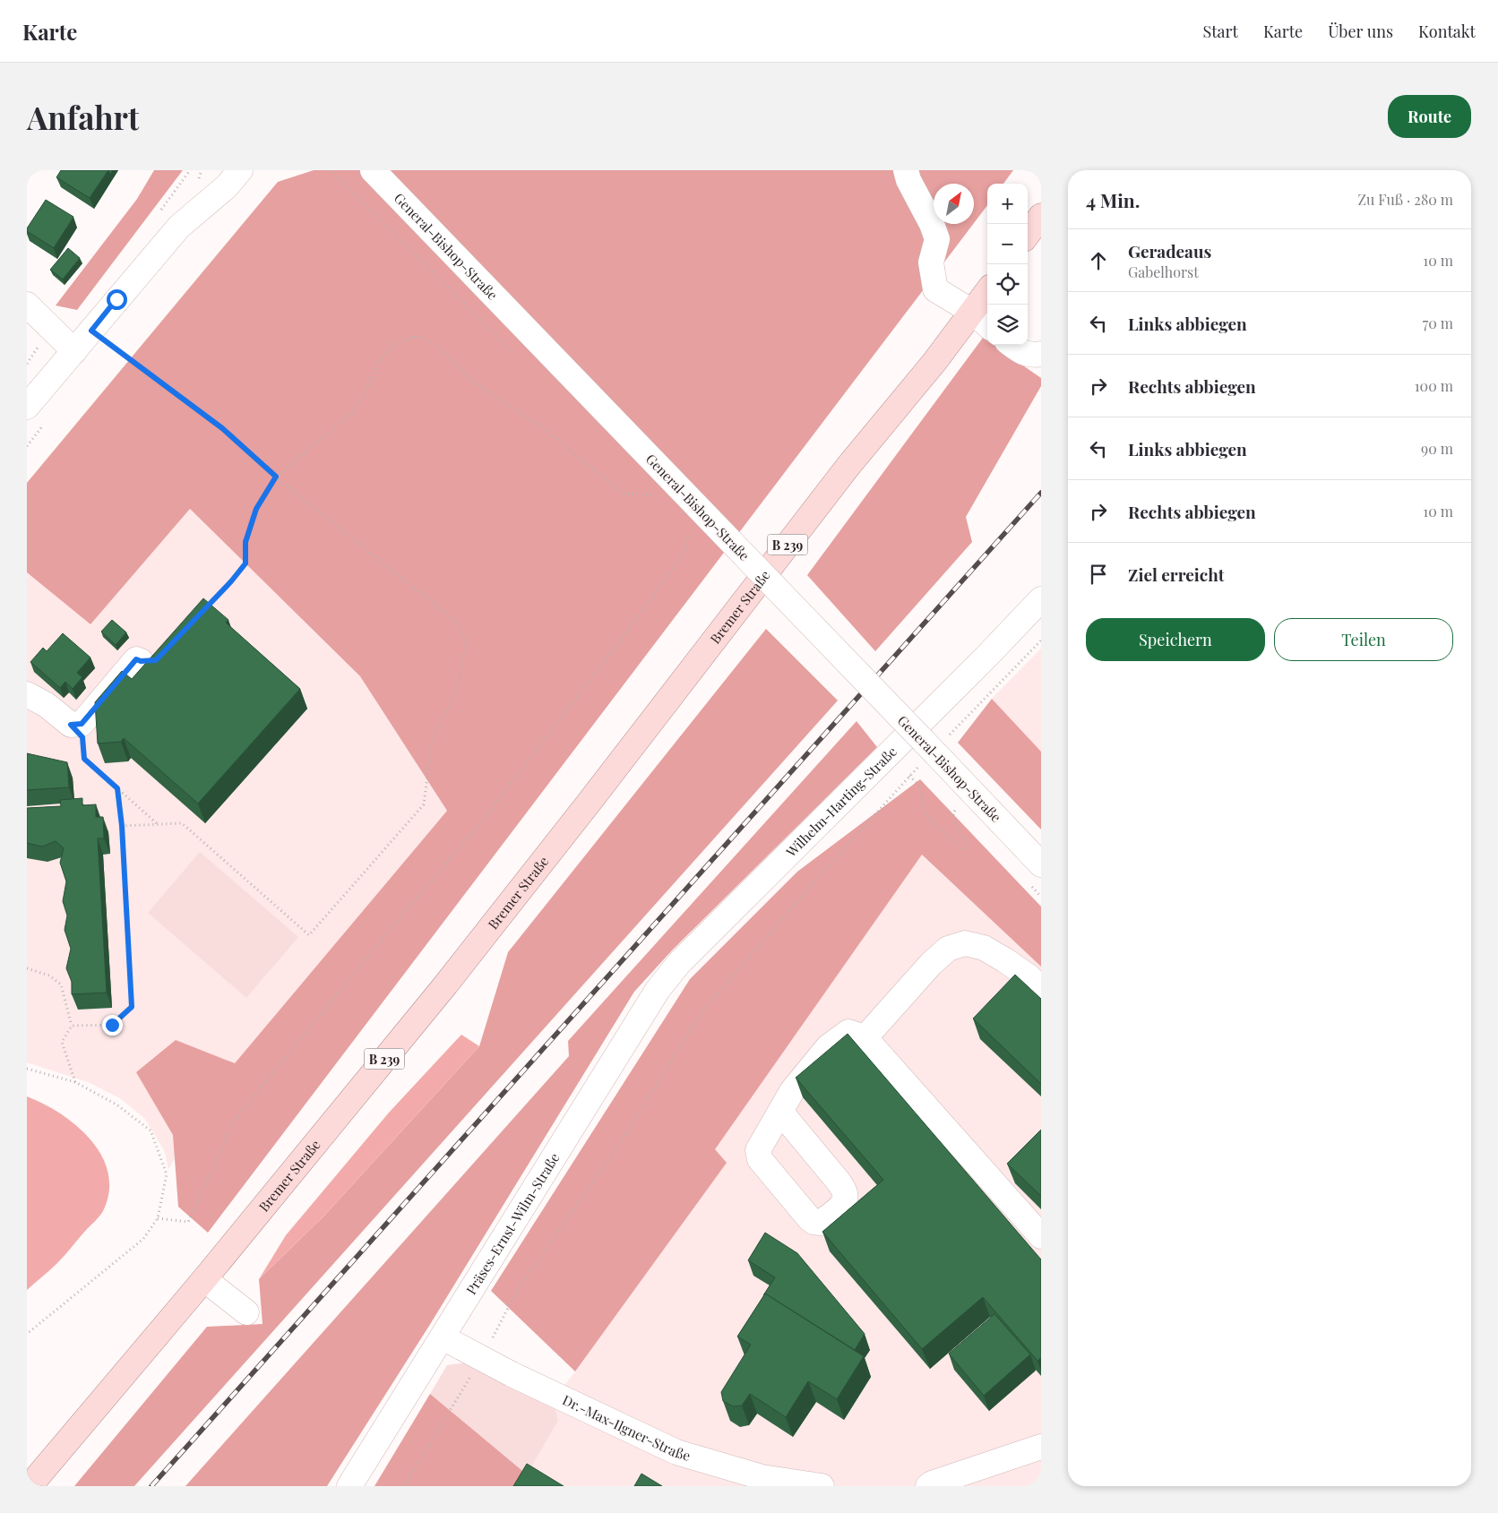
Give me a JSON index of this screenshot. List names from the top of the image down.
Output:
{
  "streets": {
    "main road": ["B 239", "Bremer Straße"],
    "street": [
      "General-Bishop-Straße",
      "Wilhelm-Harting-Straße",
      "Präses-Ernst-Wilm-Straße",
      "Dr.-Max-Ilgner-Straße"
    ]
  },
  "crossings": [
    ["Wilhelm-Harting-Straße", "Präses-Ernst-Wilm-Straße"],
    ["Präses-Ernst-Wilm-Straße", "Dr.-Max-Ilgner-Straße"]
  ],
  "north": "top right",
  "page": {
    "header": "Karte",
    "nav": [
      "Start",
      "Karte",
      "Über uns",
      "Kontakt"
    ],
    "buttons": [
      "Route",
      ["Speichern", "Teilen"]
    ],
    "title": "Anfahrt",
    "heading": ["4 Min.", "Zu Fuß · 280 m"],
    "map_buttons": ["+", "−"],
    "list": [
      ["Geradeaus", "Gabelhorst", "10 m"],
      ["Links abbiegen", "70 m"],
      ["Rechts abbiegen", "100 m"],
      ["Links abbiegen", "90 m"],
      ["Rechts abbiegen", "10 m"],
      "Ziel erreicht"
    ]
  }
}
